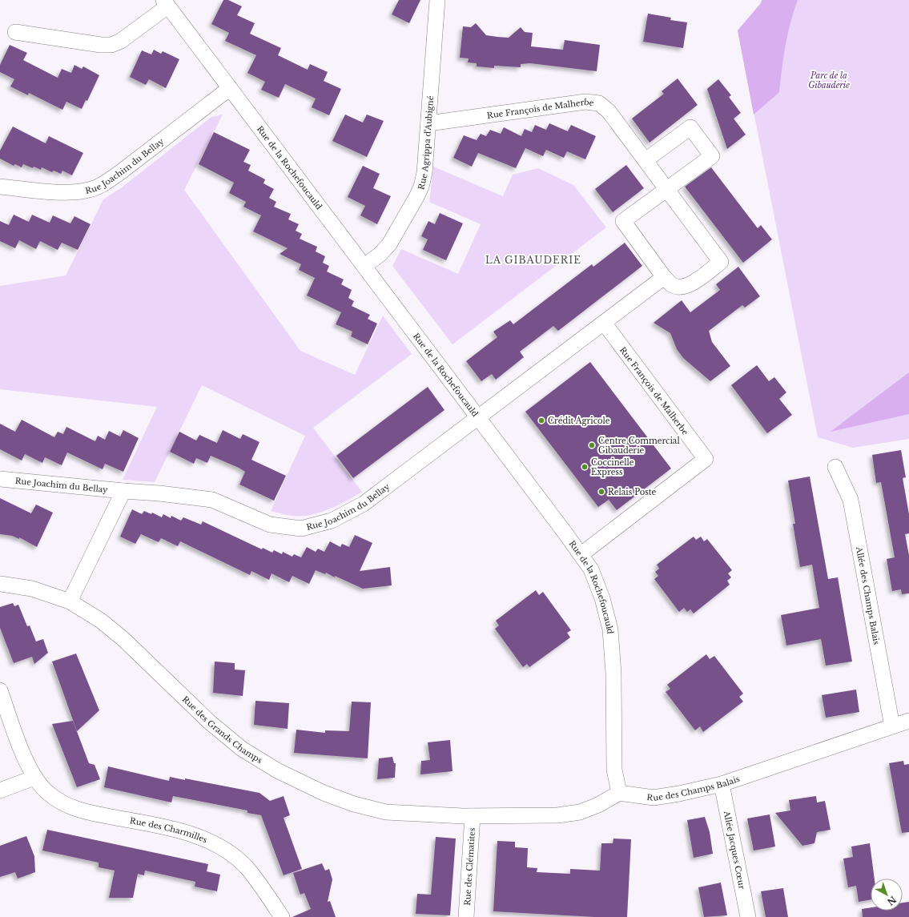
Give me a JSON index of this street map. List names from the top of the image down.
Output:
{
  "streets": {
    "street": [
      "Rue François de Malherbe",
      "Rue Agrippa d'Aubigné",
      "Rue Joachim du Bellay",
      "Rue de la Rochefoucauld",
      "Allée des Champs Balais",
      "Rue des Grands Champs",
      "Rue des Champs Balais",
      "Rue des Charmilles",
      "Allée Jacques Cœur",
      "Rue des Clématites"
    ]
  },
  "crossings": [
    ["Rue François de Malherbe", "Rue Agrippa d'Aubigné"],
    ["Rue François de Malherbe", "Rue de la Rochefoucauld"],
    ["Rue Agrippa d'Aubigné", "Rue de la Rochefoucauld"],
    ["Rue Joachim du Bellay", "Rue de la Rochefoucauld"],
    ["Rue de la Rochefoucauld", "Rue des Champs Balais"],
    ["Allée des Champs Balais", "Rue des Champs Balais"],
    ["Rue des Grands Champs", "Rue des Clématites"],
    ["Rue des Champs Balais", "Allée Jacques Cœur"]
  ],
  "districts": ["LA GIBAUDERIE"],
  "parks": ["Parc de la Gibauderie"],
  "places": [
    "Crédit Agricole",
    "Centre Commercial Gibauderie",
    "Coccinelle Express",
    "Relais Poste"
  ],
  "north": "bottom right"
}
